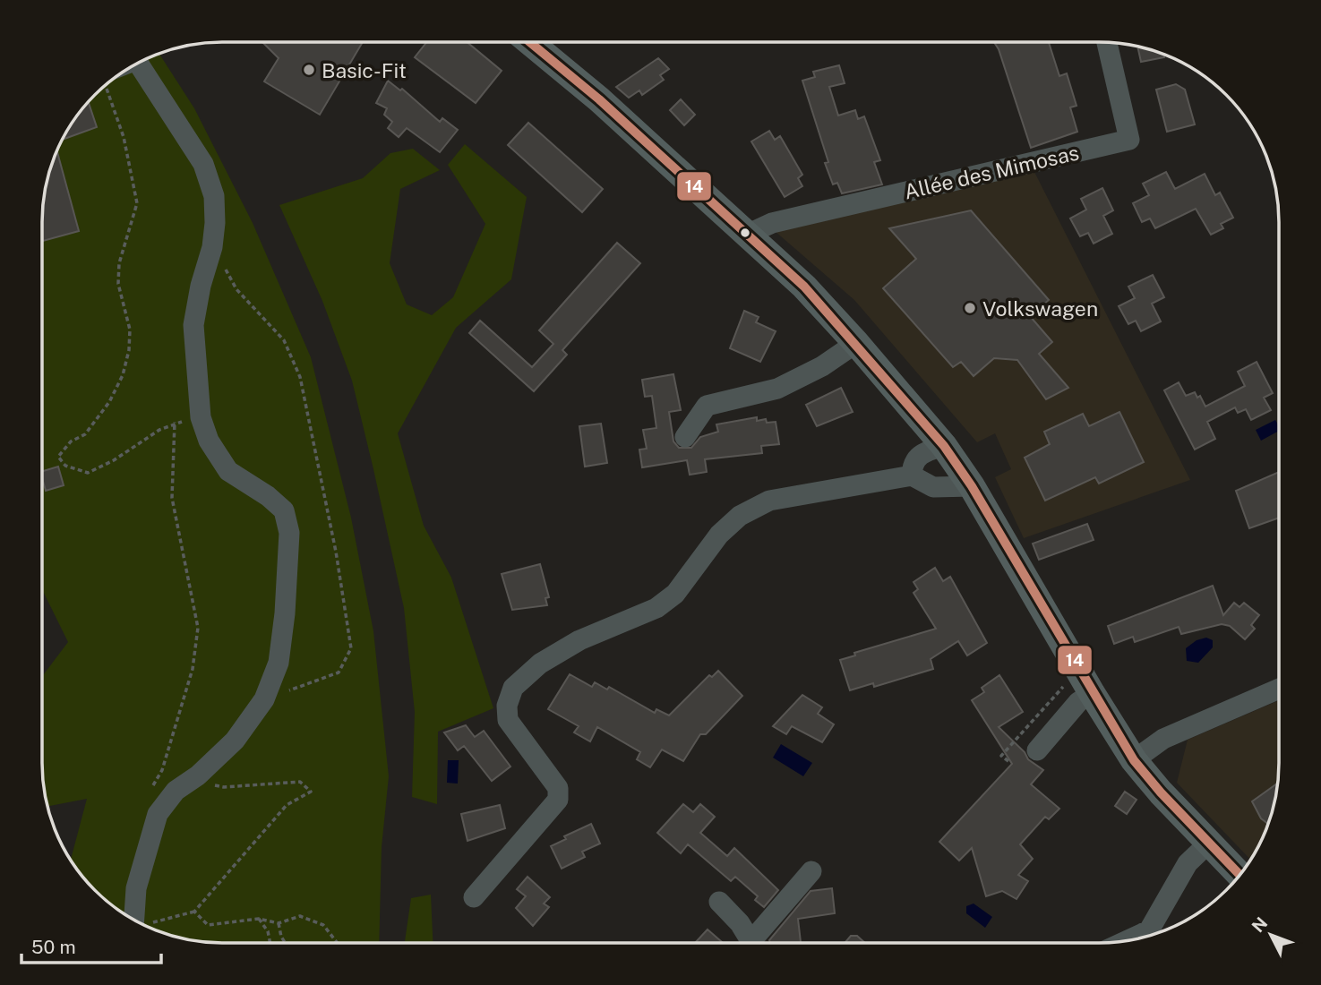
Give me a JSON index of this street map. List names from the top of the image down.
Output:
{
  "streets": {
    "street": ["Allée des Mimosas"]
  },
  "places": ["Basic-Fit", "Volkswagen"],
  "lines": ["transit line 14"],
  "scale_bar": "50 m",
  "north": "top left"
}
